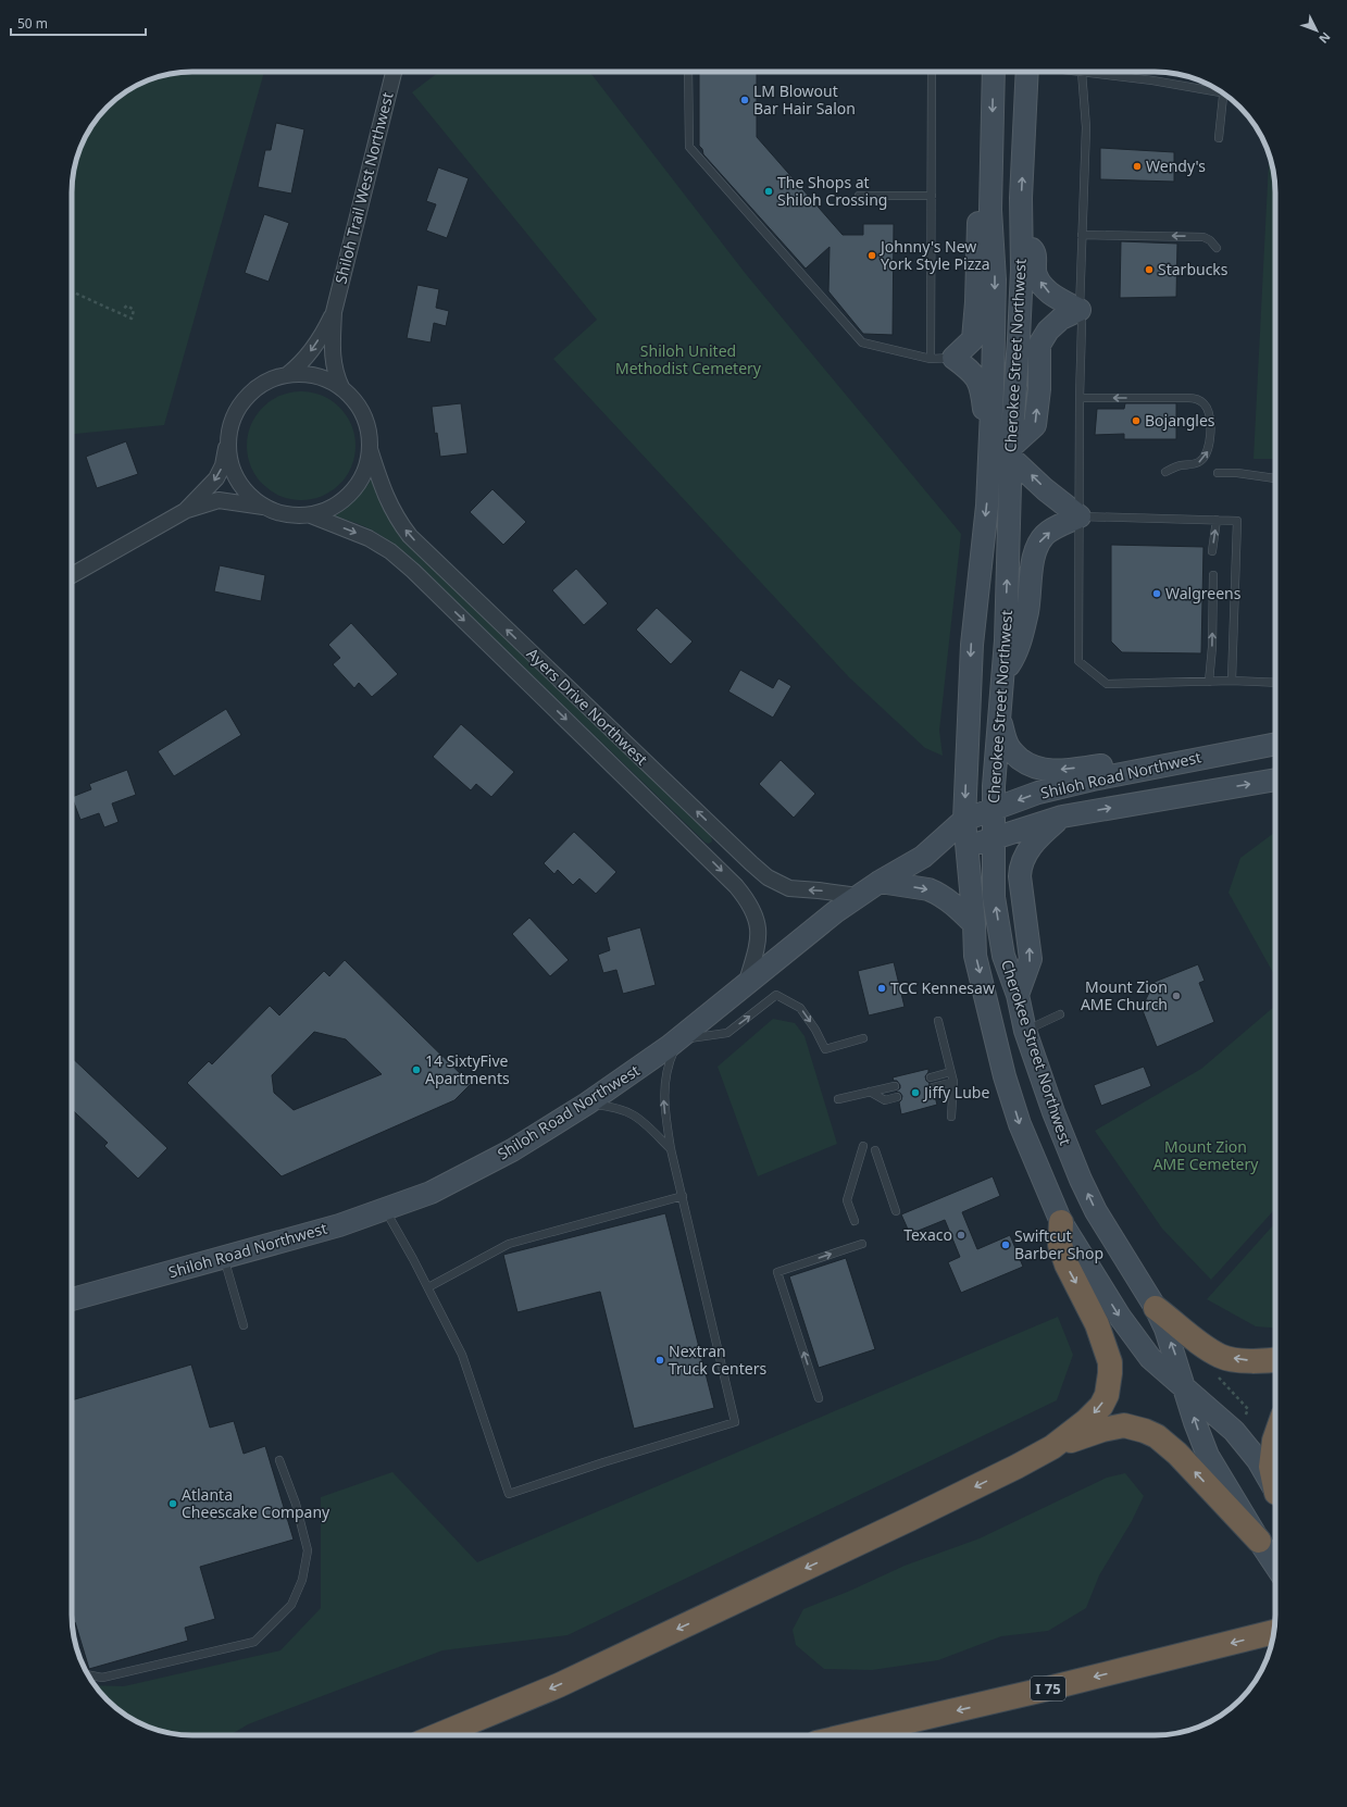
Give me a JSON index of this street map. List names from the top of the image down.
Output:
{
  "streets": {
    "highway": ["I 75"],
    "main road": ["Cherokee Street Northwest", "Shiloh Road Northwest"],
    "street": ["Shiloh Trail West Northwest", "Ayers Drive Northwest"]
  },
  "crossings": [
    ["Shiloh Trail West Northwest", "Ayers Drive Northwest"],
    ["Cherokee Street Northwest", "Shiloh Road Northwest"],
    ["Ayers Drive Northwest", "Shiloh Road Northwest"]
  ],
  "parks": ["Shiloh United Methodist Cemetery", "Mount Zion AME Cemetery"],
  "places": [
    "LM Blowout Bar Hair Salon",
    "Wendy's",
    "The Shops at Shiloh Crossing",
    "Johnny's New York Style Pizza",
    "Starbucks",
    "Bojangles",
    "Walgreens",
    "TCC Kennesaw",
    "Mount Zion AME Church",
    "14 SixtyFive Apartments",
    "Jiffy Lube",
    "Texaco",
    "Swiftcut Barber Shop",
    "Nextran Truck Centers",
    "Atlanta Cheescake Company"
  ],
  "scale_bar": "50 m",
  "north": "bottom right"
}
